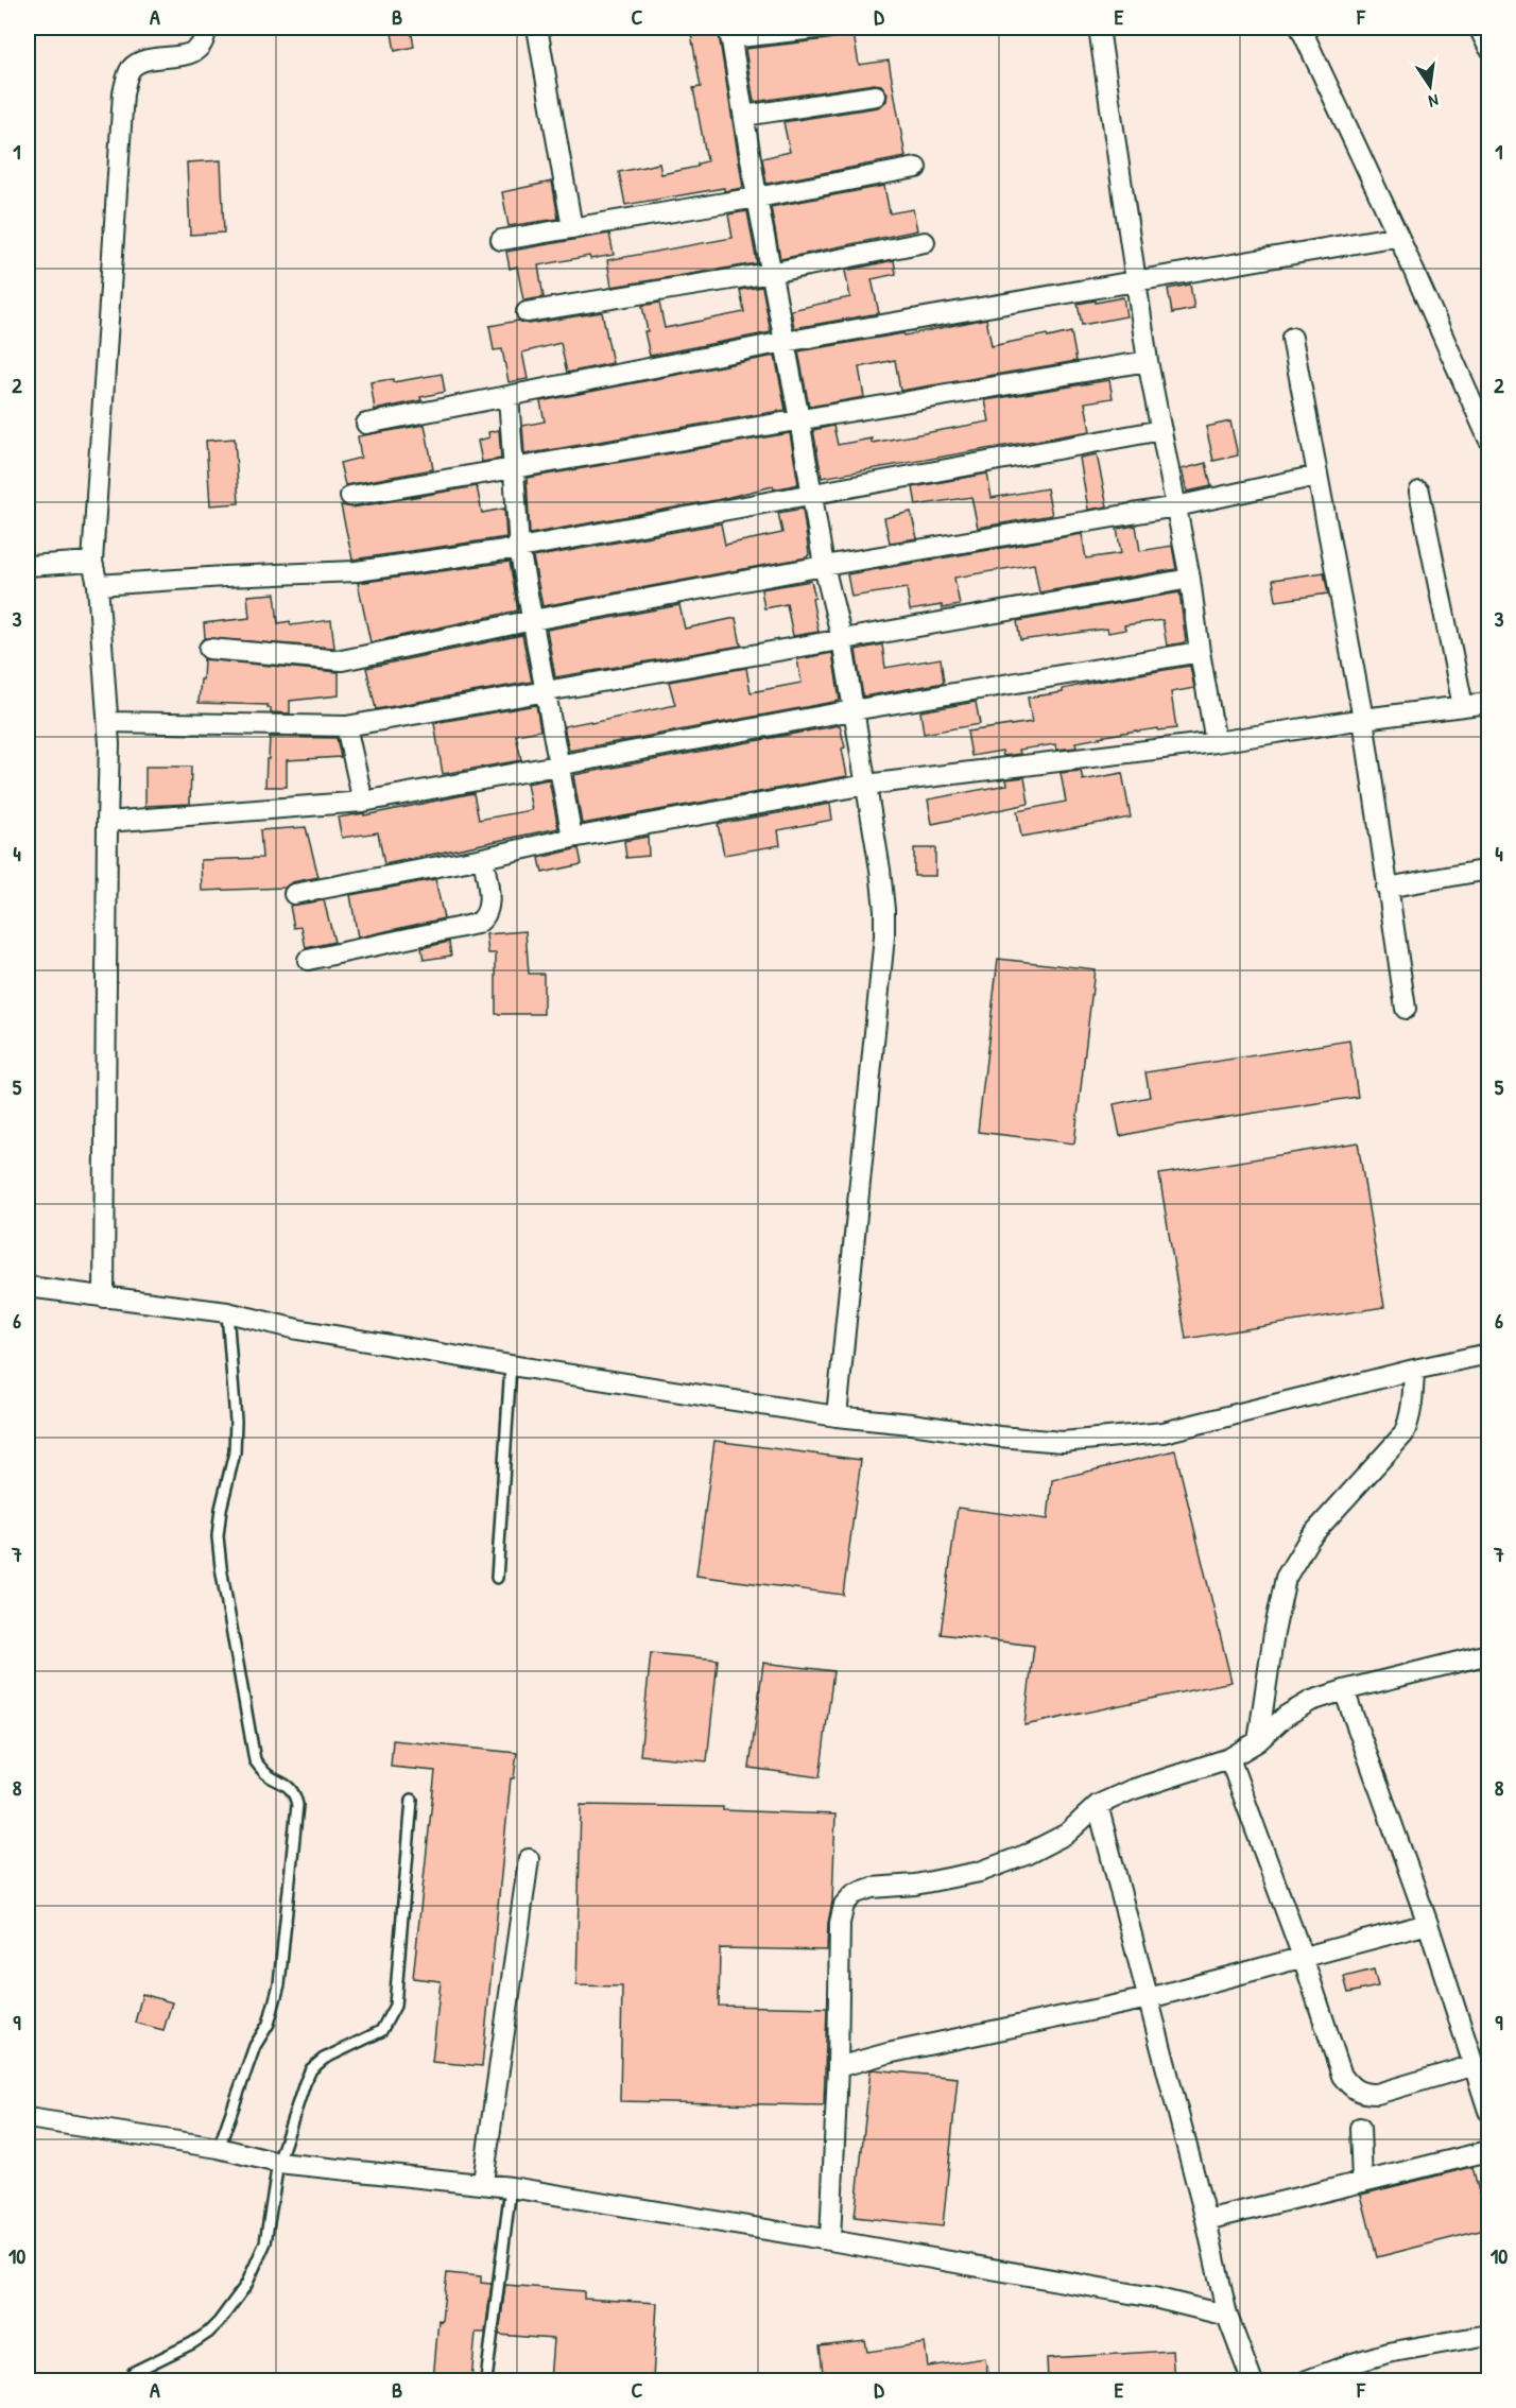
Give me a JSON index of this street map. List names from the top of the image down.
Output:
{
  "north": "bottom",
  "grid": {
    "columns": [
      "A",
      "B",
      "C",
      "D",
      "E",
      "F"
    ],
    "rows": [
      "1",
      "2",
      "3",
      "4",
      "5",
      "6",
      "7",
      "8",
      "9",
      "10"
    ]
  }
}
